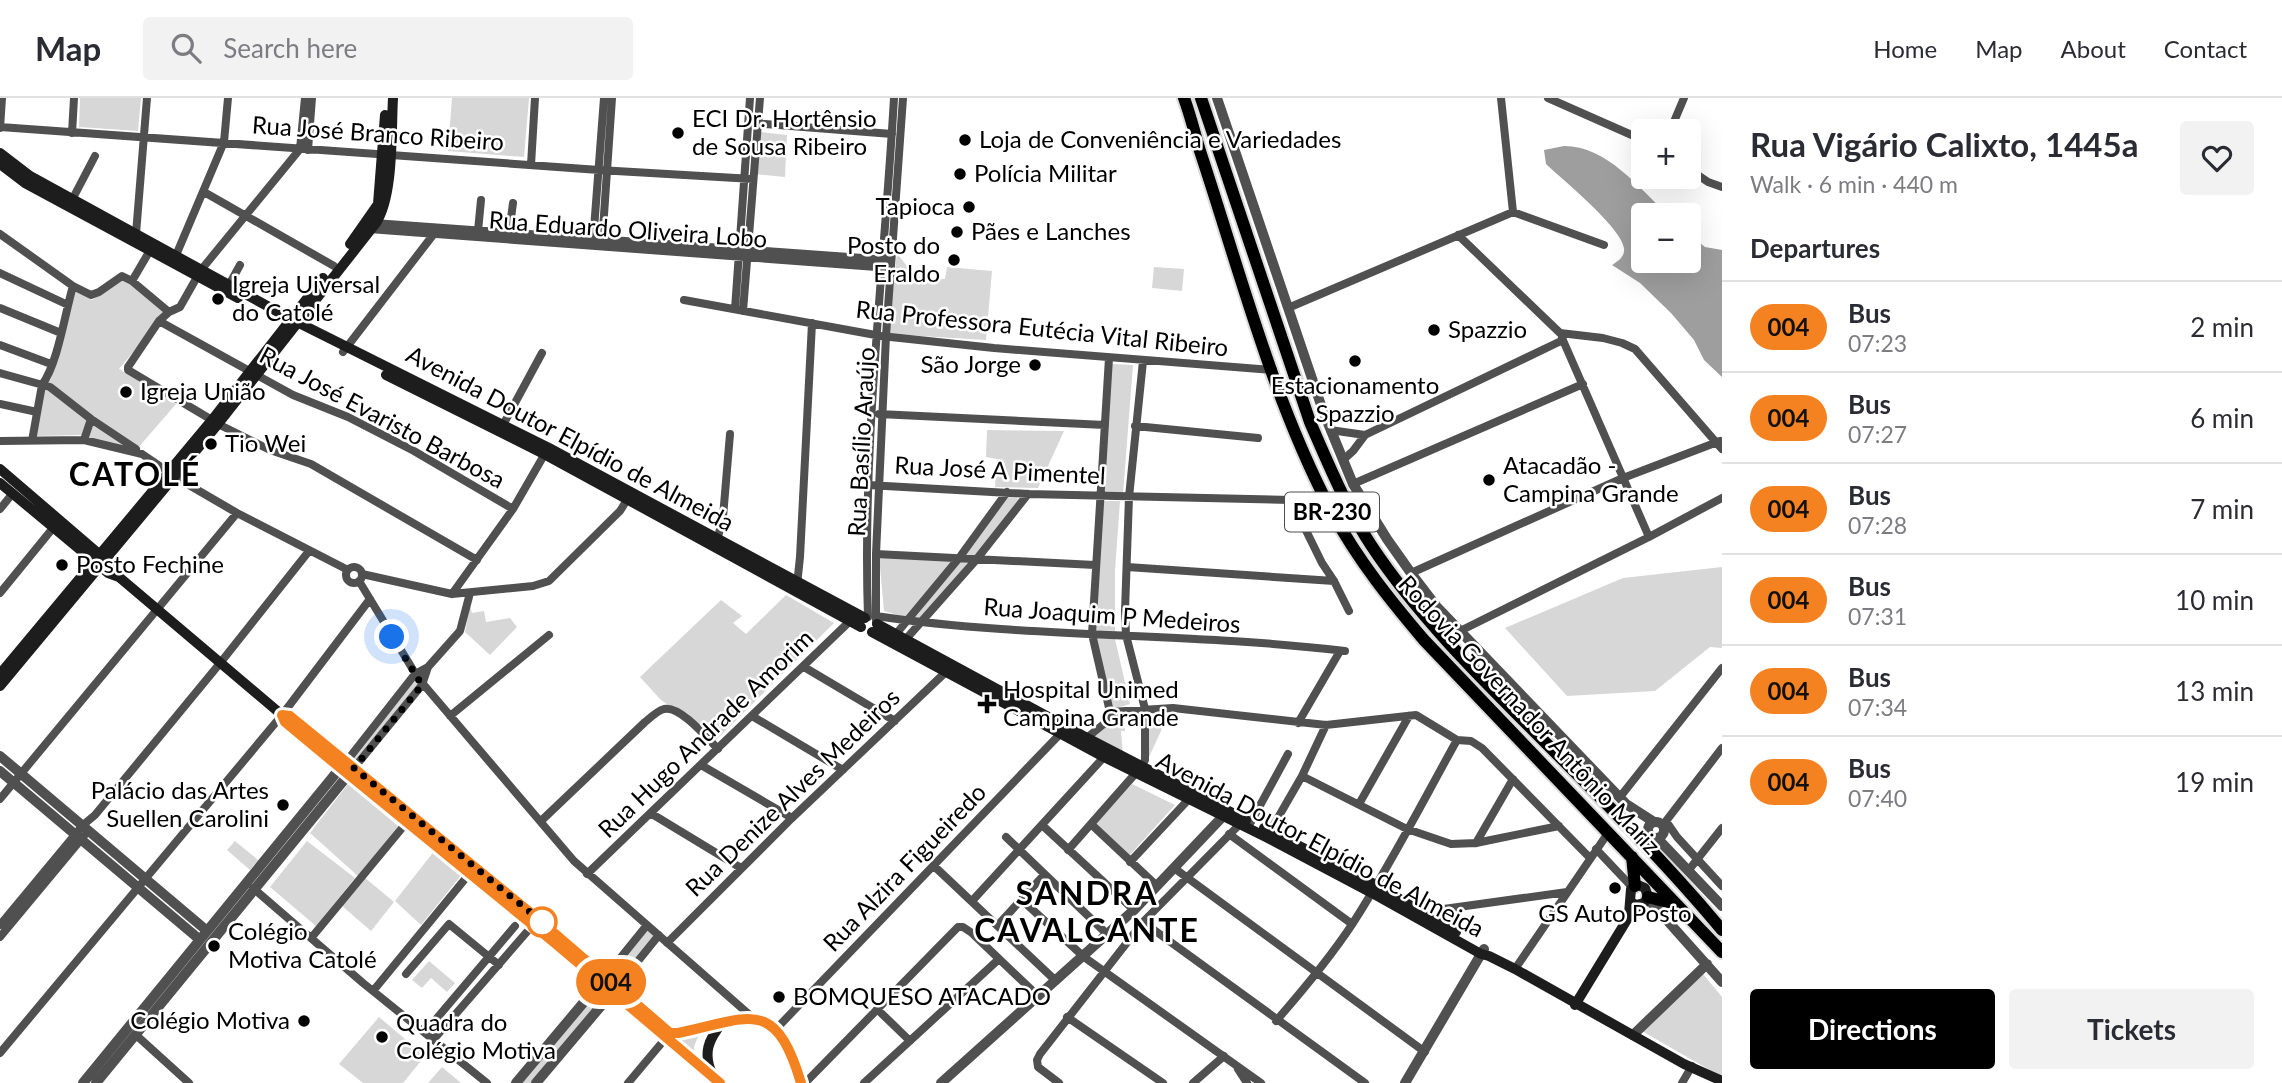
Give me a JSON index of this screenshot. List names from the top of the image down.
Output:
{
  "streets": {
    "highway": ["BR-230", "Rodovia Governador Antônio Mariz"],
    "main road": ["Avenida Doutor Elpídio de Almeida"],
    "street": [
      "Rua José Branco Ribeiro",
      "Rua Eduardo Oliveira Lobo",
      "Rua Professora Eutécia Vital Ribeiro",
      "Rua José Evaristo Barbosa",
      "Rua Basílio Araújo",
      "Rua José A Pimentel",
      "Rua Joaquim P Medeiros",
      "Rua Hugo Andrade Amorim",
      "Rua Denize Alves Medeiros",
      "Rua Alzira Figueiredo"
    ]
  },
  "crossings": [
    ["Rua Eduardo Oliveira Lobo", "Rua Basílio Araújo"],
    ["Rua Professora Eutécia Vital Ribeiro", "Rua Basílio Araújo"],
    ["Rua Professora Eutécia Vital Ribeiro", "Rodovia Governador Antônio Mariz"],
    ["Avenida Doutor Elpídio de Almeida", "Rua Basílio Araújo"],
    ["Avenida Doutor Elpídio de Almeida", "Rua Joaquim P Medeiros"],
    ["Avenida Doutor Elpídio de Almeida", "Rua Hugo Andrade Amorim"],
    ["Avenida Doutor Elpídio de Almeida", "Rua Denize Alves Medeiros"],
    ["Avenida Doutor Elpídio de Almeida", "Rua Alzira Figueiredo"],
    ["Rua Basílio Araújo", "Rua José A Pimentel"],
    ["Rua Basílio Araújo", "Rua Joaquim P Medeiros"]
  ],
  "districts": ["CATOLÉ", "SANDRA CAVALCANTE"],
  "places": {
    "other": [
      "ECI Dr. Hortênsio de Sousa Ribeiro",
      "Loja de Conveniência e Variedades",
      "Polícia Militar",
      "Tapioca",
      "Pães e Lanches",
      "Posto do Eraldo",
      "Igreja Uiversal do Catolé",
      "Spazzio",
      "Estacionamento Spazzio",
      "São Jorge",
      "Igreja União",
      "Tio Wei",
      "Atacadão - Campina Grande",
      "Posto Fechine",
      "Palácio das Artes Suellen Carolini",
      "GS Auto Posto",
      "Colégio Motiva Catolé",
      "BOMQUESO ATACADO",
      "Colégio Motiva",
      "Quadra do Colégio Motiva"
    ],
    "health": ["Hospital Unimed Campina Grande"]
  },
  "lines": ["bus line 004"],
  "page": {
    "header": "Map",
    "search": "Search here",
    "nav": [
      "Home",
      "Map",
      "About",
      "Contact"
    ],
    "on_map": "004",
    "heading": [
      ["Rua Vigário Calixto, 1445a", "Walk · 6 min · 440 m"],
      "Departures"
    ],
    "map_buttons": ["+", "−"],
    "list": [
      {
        "mark": "004",
        "name": "Bus",
        "note": "07:23",
        "value": "2 min"
      },
      {
        "mark": "004",
        "name": "Bus",
        "note": "07:27",
        "value": "6 min"
      },
      {
        "mark": "004",
        "name": "Bus",
        "note": "07:28",
        "value": "7 min"
      },
      {
        "mark": "004",
        "name": "Bus",
        "note": "07:31",
        "value": "10 min"
      },
      {
        "mark": "004",
        "name": "Bus",
        "note": "07:34",
        "value": "13 min"
      },
      {
        "mark": "004",
        "name": "Bus",
        "note": "07:40",
        "value": "19 min"
      }
    ],
    "buttons": ["Directions", "Tickets"]
  }
}
